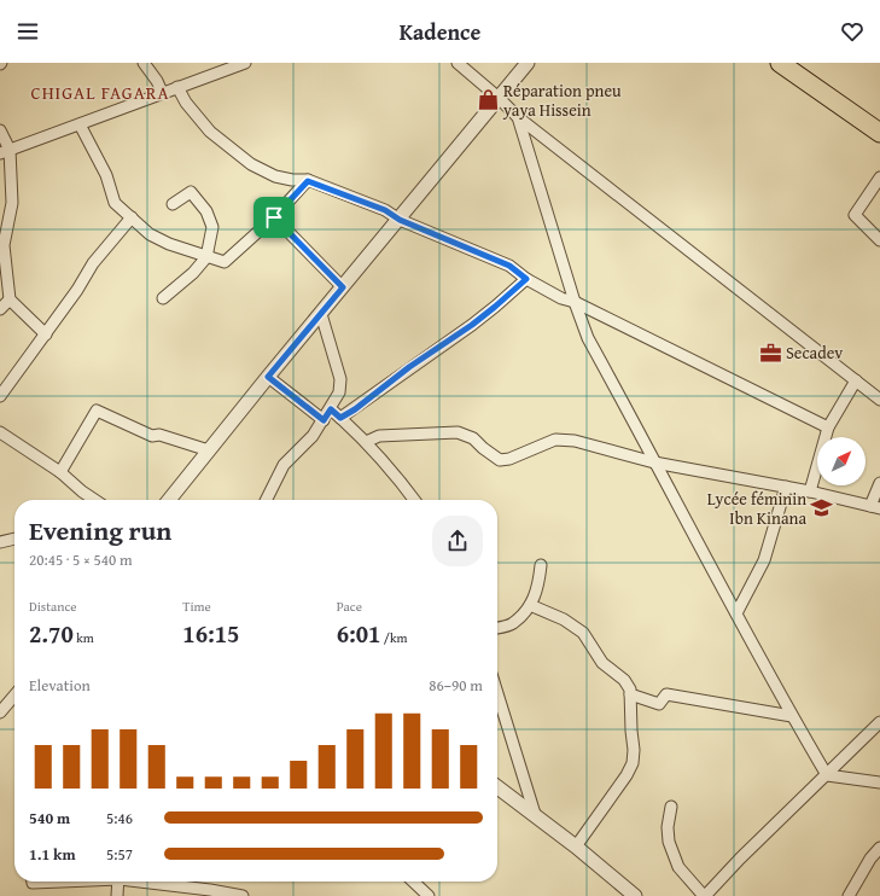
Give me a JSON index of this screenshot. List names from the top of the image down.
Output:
{
  "districts": ["CHIGAL FAGARA"],
  "places": {
    "shop": ["Réparation pneu yaya Hissein"],
    "office": ["Secadev"],
    "school or university": ["Lycée féminin Ibn Kinana"]
  },
  "north": "top right",
  "page": {
    "header": "Kadence",
    "heading": ["Evening run", "20:45 · 5 × 540 m"],
    "stats": [
      ["Distance", "2.70 km"],
      ["Time", "16:15"],
      ["Pace", "6:01 /km"]
    ],
    "chart": ["Elevation", "86–90 m"],
    "list": [
      {
        "name": "540 m",
        "note": "5:46"
      },
      {
        "name": "1.1 km",
        "note": "5:57"
      }
    ]
  }
}
